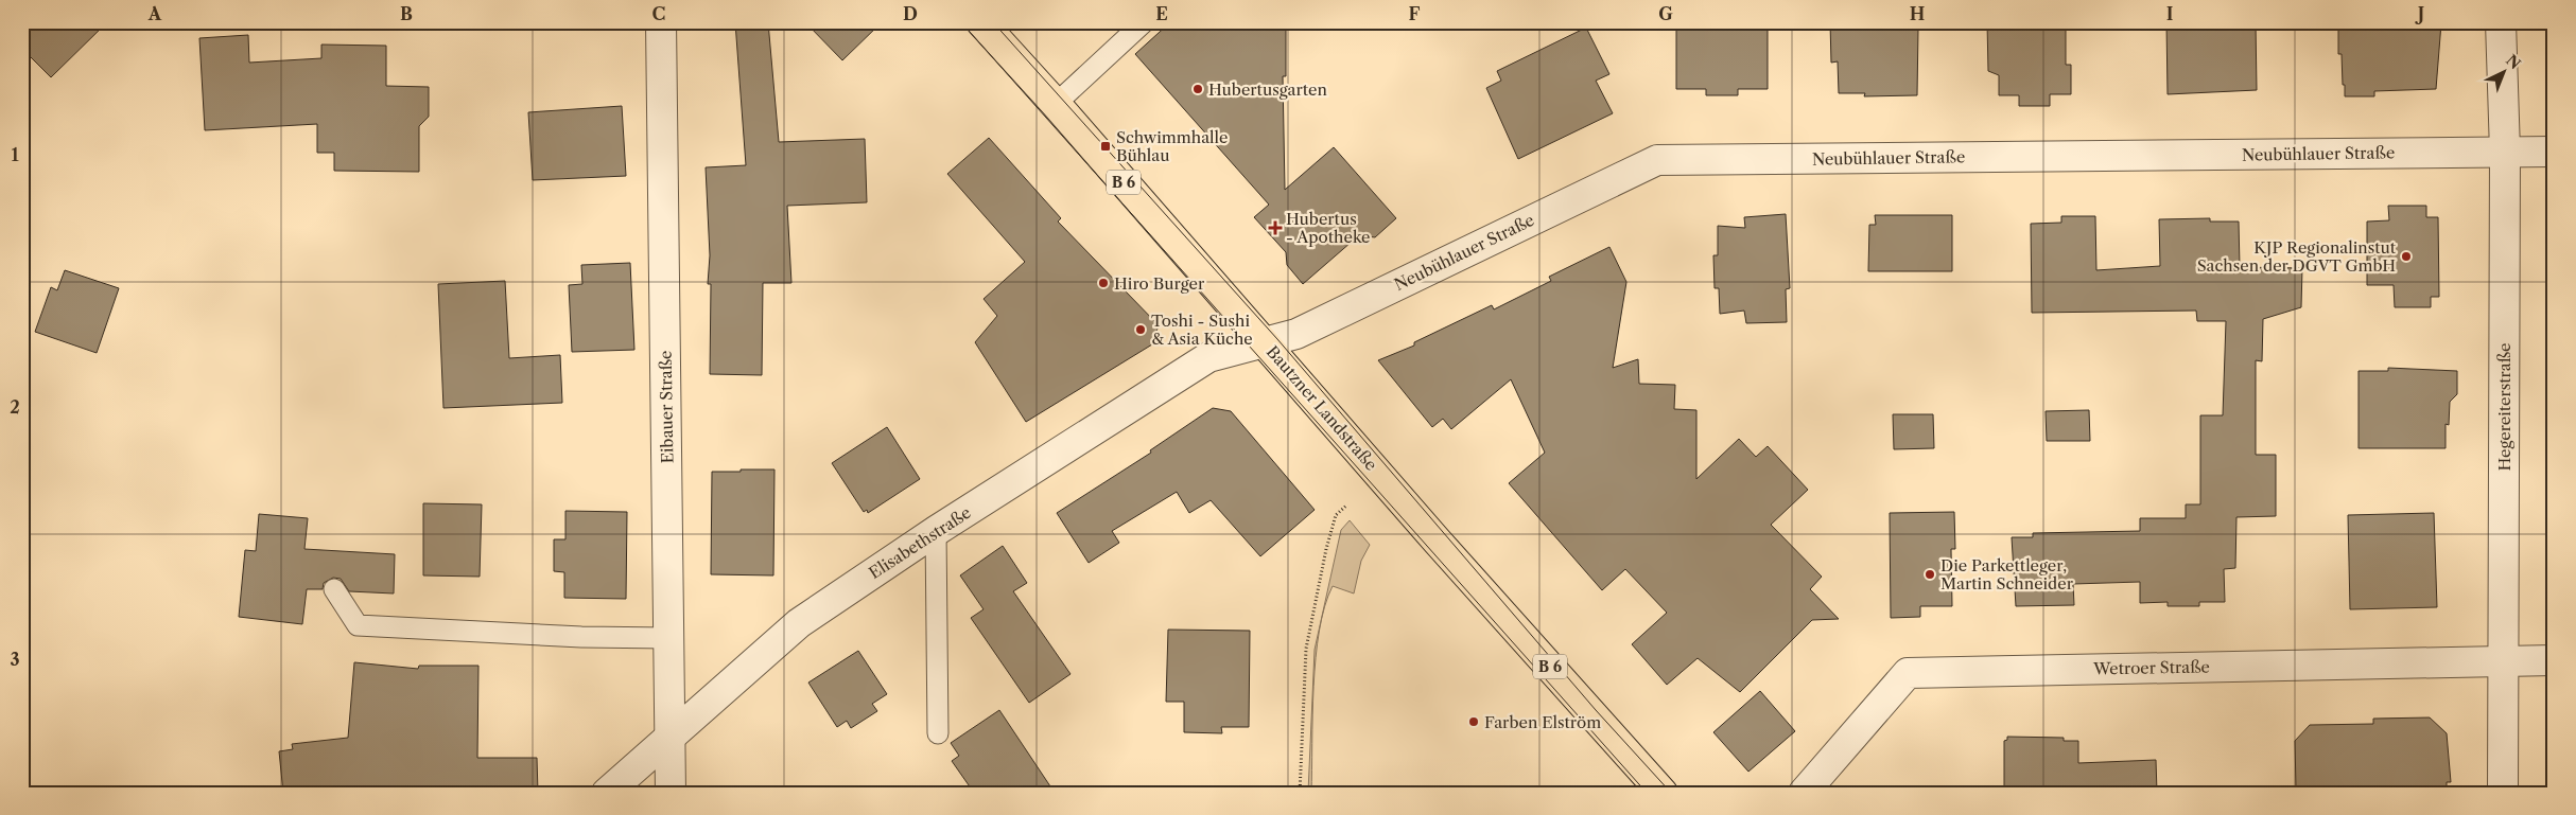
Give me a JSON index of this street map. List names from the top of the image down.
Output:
{
  "streets": {
    "main road": ["B 6", "Bautzner Landstraße"],
    "street": [
      "Neubühlauer Straße",
      "Eibauer Straße",
      "Hegereiterstraße",
      "Elisabethstraße",
      "Wetroer Straße"
    ]
  },
  "crossings": [
    ["Neubühlauer Straße", "Hegereiterstraße"],
    ["Neubühlauer Straße", "Bautzner Landstraße"],
    ["Neubühlauer Straße", "Elisabethstraße"],
    ["Eibauer Straße", "Elisabethstraße"],
    ["Hegereiterstraße", "Wetroer Straße"],
    ["Bautzner Landstraße", "Elisabethstraße"]
  ],
  "places": {
    "other": [
      "Hubertusgarten",
      "KJP Regionalinstut Sachsen der DGVT GmbH",
      "Hiro Burger",
      "Toshi - Sushi & Asia Küche",
      "Die Parkettleger, Martin Schneider",
      "Farben Elström"
    ],
    "transit": ["Schwimmhalle Bühlau"],
    "health": ["Hubertus - Apotheke"]
  },
  "north": "top right",
  "grid": {
    "columns": [
      "A",
      "B",
      "C",
      "D",
      "E",
      "F",
      "G",
      "H",
      "I",
      "J"
    ],
    "rows": ["1", "2", "3"]
  }
}
